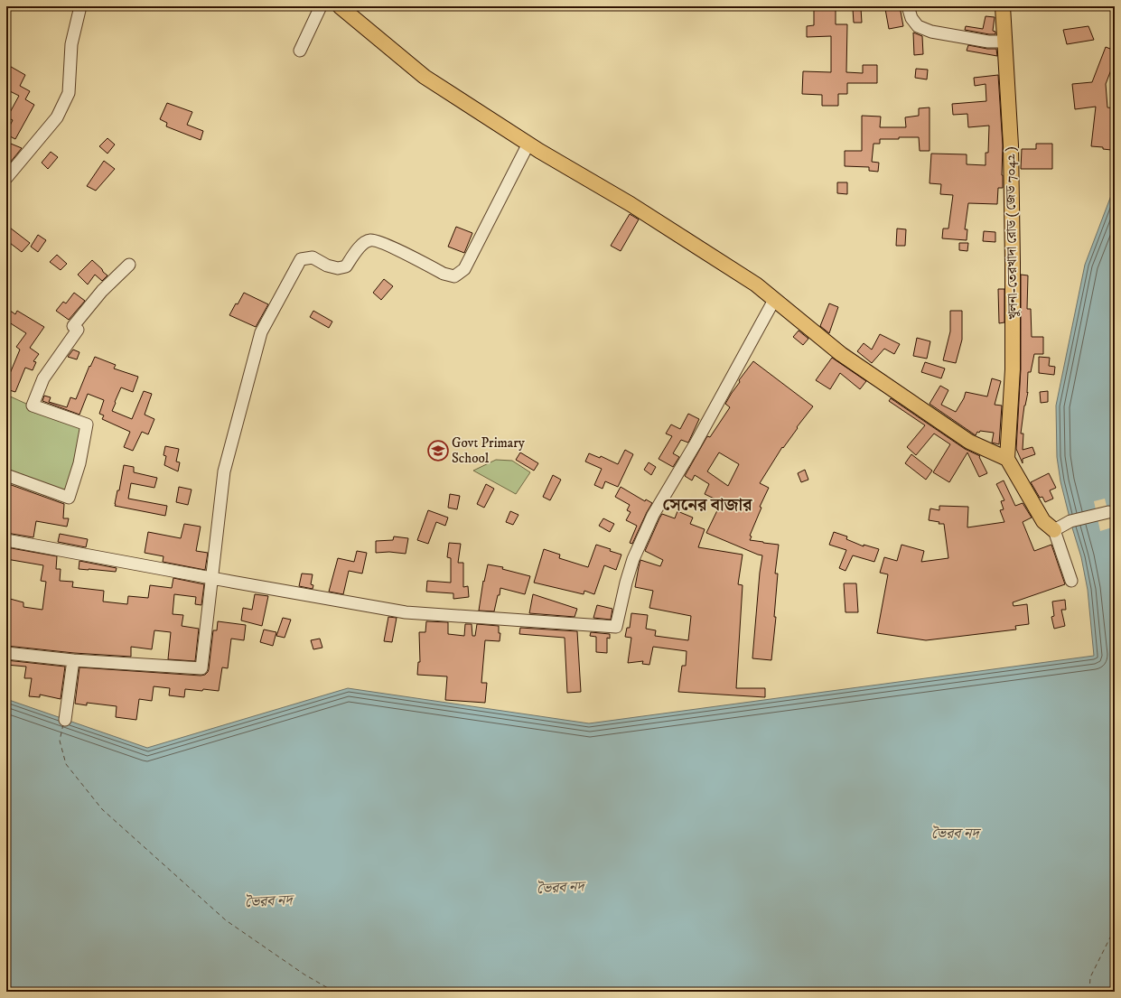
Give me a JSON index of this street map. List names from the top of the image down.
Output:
{
  "streets": {
    "main road": ["খুলনা-তেরখাদা রোড ( জেড 7042 )"]
  },
  "districts": ["সেনের বাজার"],
  "water": ["ভৈরব নদ"],
  "places": {
    "school or university": ["Govt Primary School"]
  }
}
